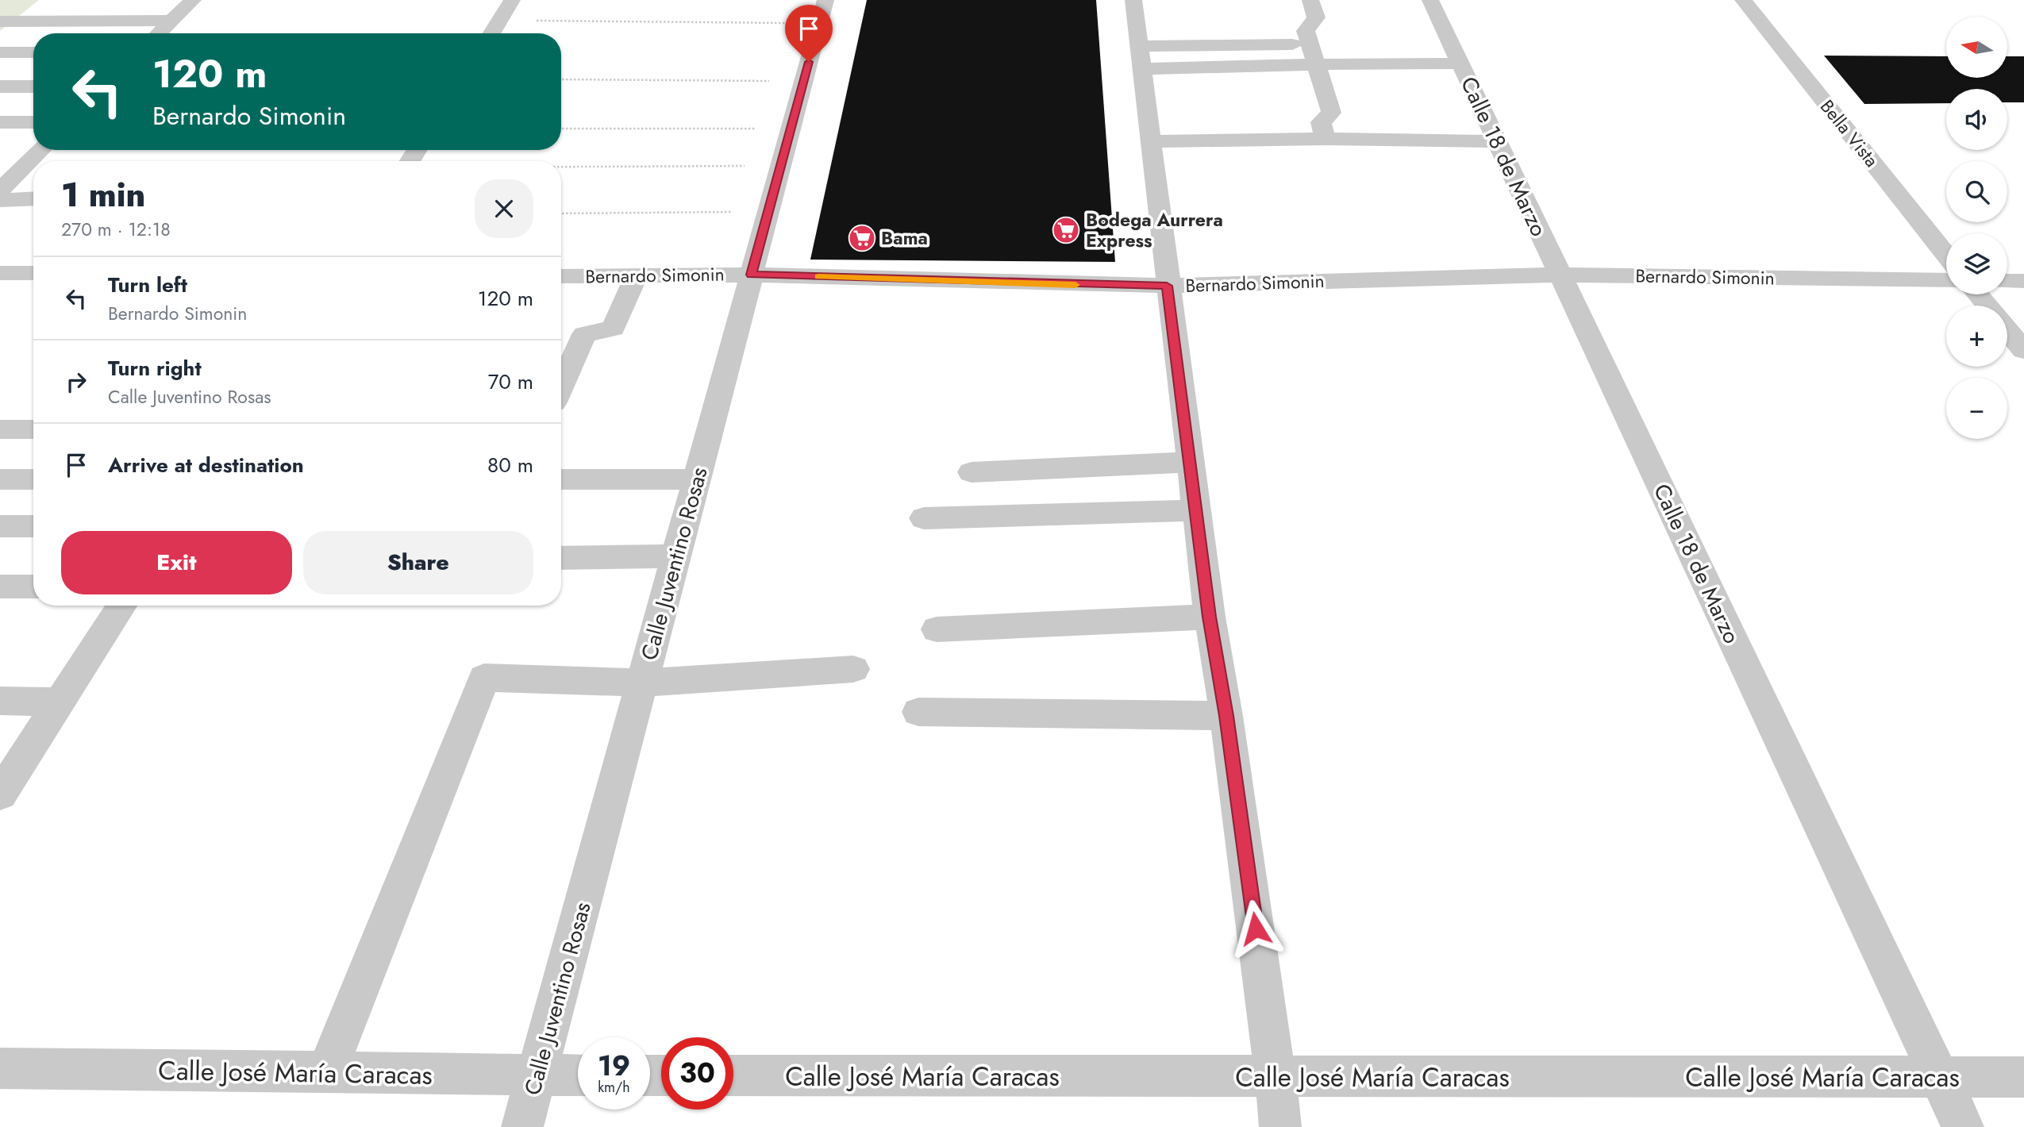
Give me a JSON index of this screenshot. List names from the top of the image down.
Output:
{
  "streets": {
    "street": [
      "Bella Vista",
      "Calle 18 de Marzo",
      "Bernardo Simonin",
      "Calle Juventino Rosas",
      "Calle José María Caracas"
    ]
  },
  "crossings": [
    ["Calle 18 de Marzo", "Bernardo Simonin"],
    ["Calle 18 de Marzo", "Calle José María Caracas"],
    ["Bernardo Simonin", "Calle Juventino Rosas"],
    ["Calle Juventino Rosas", "Calle José María Caracas"]
  ],
  "places": {
    "supermarket": ["Bodega Aurrera Express", "Bama"]
  },
  "north": "left",
  "page": {
    "map_buttons": ["+", "−"],
    "turn": ["120 m", "Bernardo Simonin"],
    "heading": ["1 min", "270 m · 12:18"],
    "list": [
      {
        "name": "Turn left",
        "note": "Bernardo Simonin",
        "value": "120 m"
      },
      {
        "name": "Turn right",
        "note": "Calle Juventino Rosas",
        "value": "70 m"
      },
      {
        "name": "Arrive at destination",
        "value": "80 m"
      }
    ],
    "buttons": ["Exit", "Share"],
    "speed": "19 km/h",
    "limit": "30"
  }
}
